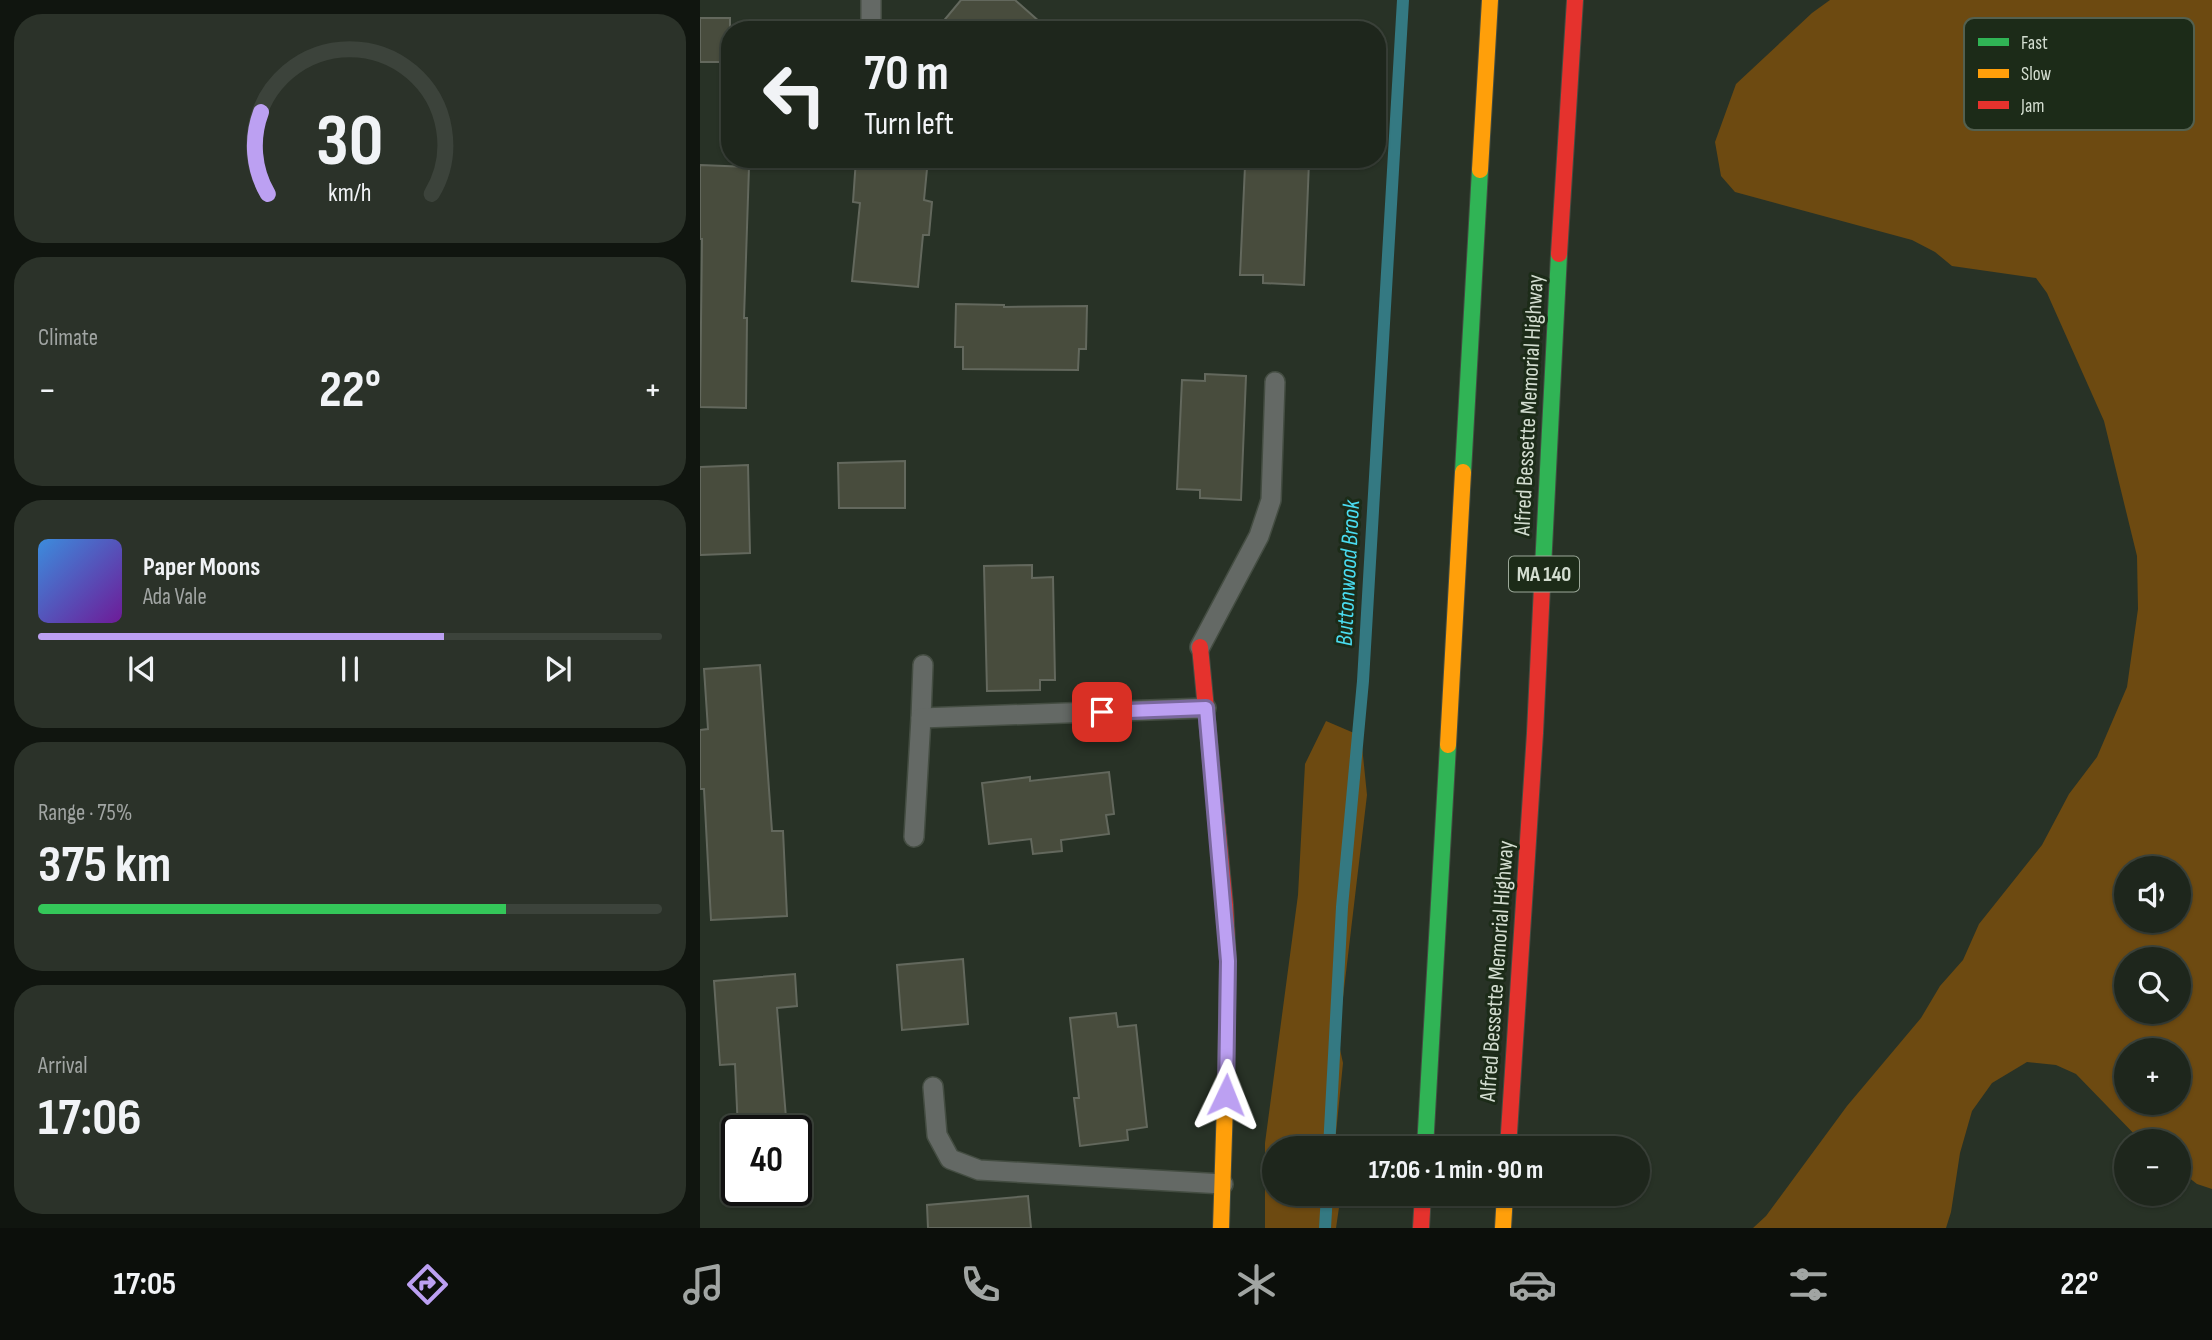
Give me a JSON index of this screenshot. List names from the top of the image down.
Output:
{
  "streets": {
    "main road": ["Alfred Bessette Memorial Highway", "MA 140"]
  },
  "water": ["Buttonwood Brook"],
  "legend": ["Fast", "Slow", "Jam"],
  "page": {
    "turn": ["70 m", "Turn left"],
    "tile": [
      "Climate",
      ["Range · 75%", "375 km"],
      ["Arrival", "17:06"]
    ],
    "heat": ["−", "22°", "+"],
    "song": ["Paper Moons", "Ada Vale"],
    "map_buttons": ["+", "−"],
    "limit": "40",
    "trip": "17:06 · 1 min · 90 m",
    "tabs": ["17:05", "22°"],
    "gauge": ["30", "km/h"]
  }
}
